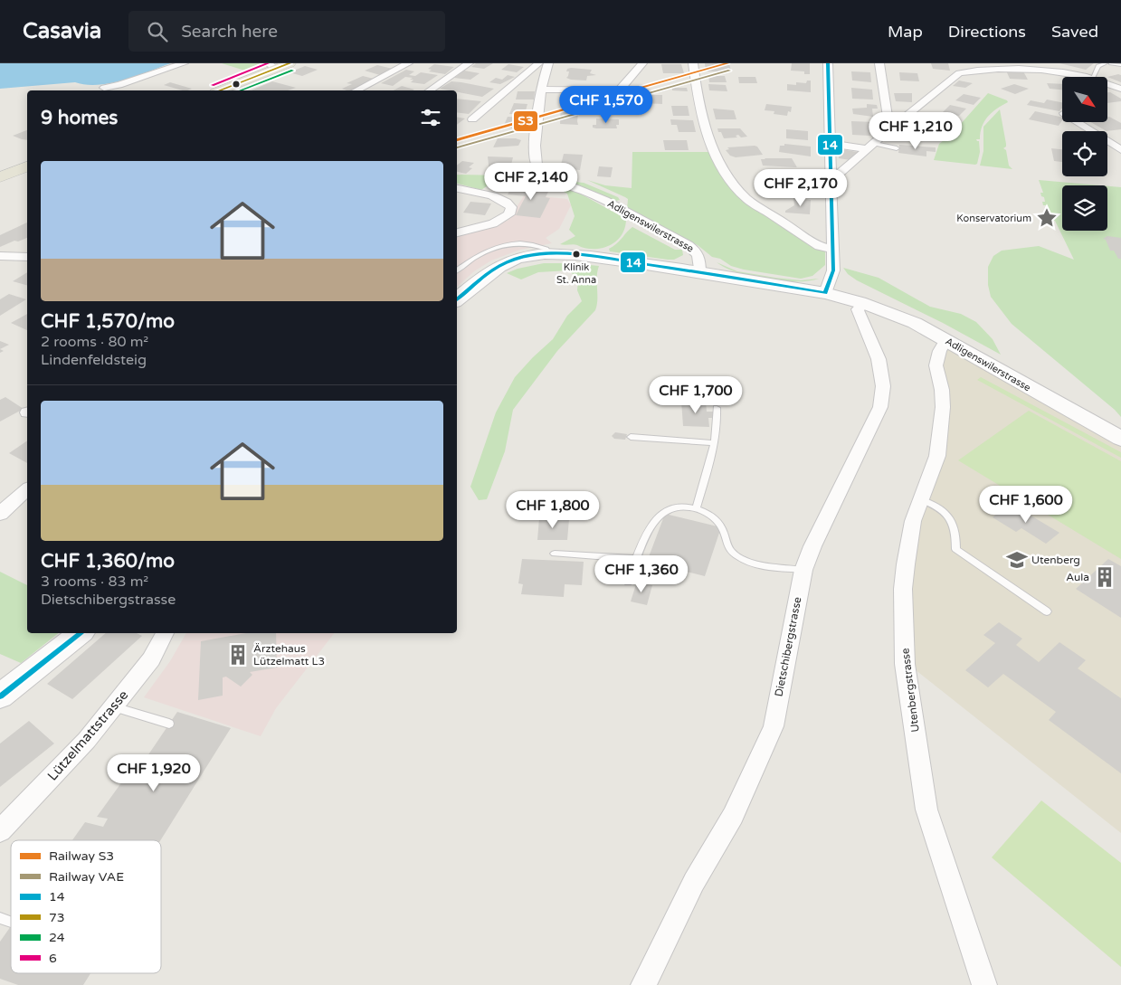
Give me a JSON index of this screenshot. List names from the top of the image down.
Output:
{
  "streets": {
    "main road": ["Adligenswilerstrasse"],
    "street": ["Dietschibergstrasse", "Utenbergstrasse", "Lützelmattstrasse"]
  },
  "crossings": [
    ["Adligenswilerstrasse", "Dietschibergstrasse"],
    ["Adligenswilerstrasse", "Utenbergstrasse"]
  ],
  "places": {
    "place": ["Konservatorium"],
    "other": ["Klinik St. Anna"],
    "school or university": ["Utenberg"],
    "building": ["Aula", "Ärztehaus Lützelmatt L3"]
  },
  "lines": [
    "rail line S3",
    "transit line 14",
    "transit line 73",
    "transit line 6",
    "rail line VAE",
    "transit line 24"
  ],
  "legend": [
    "Railway S3",
    "Railway VAE",
    "14",
    "73",
    "24",
    "6"
  ],
  "north": "bottom right",
  "page": {
    "header": "Casavia",
    "search": "Search here",
    "nav": ["Map", "Directions", "Saved"],
    "price": [
      "CHF 1,570",
      "CHF 1,210",
      "CHF 2,140",
      "CHF 2,170",
      "CHF 1,700",
      "CHF 1,600",
      "CHF 1,800",
      "CHF 1,360",
      "CHF 1,920"
    ],
    "heading": "9 homes",
    "list": [
      {
        "name": "CHF 1,570/mo",
        "note": "2 rooms · 80 m² · Lindenfeldsteig"
      },
      {
        "name": "CHF 1,360/mo",
        "note": "3 rooms · 83 m² · Dietschibergstrasse"
      }
    ]
  }
}
